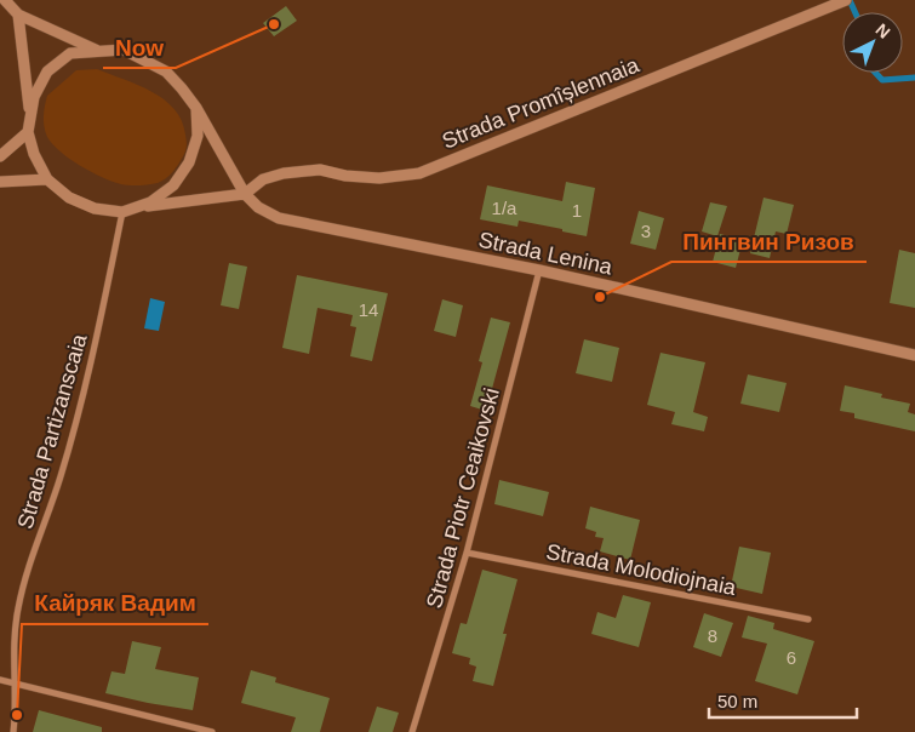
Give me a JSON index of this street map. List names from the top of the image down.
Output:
{
  "streets": {
    "street": [
      "Strada Promîșlennaia",
      "Strada Lenina",
      "Strada Partizanscaia",
      "Strada Piotr Ceaikovski",
      "Strada Molodiojnaia"
    ]
  },
  "crossings": [
    ["Strada Promîșlennaia", "Strada Lenina"],
    ["Strada Lenina", "Strada Piotr Ceaikovski"],
    ["Strada Piotr Ceaikovski", "Strada Molodiojnaia"]
  ],
  "places": ["Now", "Пингвин Ризов", "Кайряк Вадим"],
  "house_numbers": [
    "1/a",
    "1",
    "3",
    "14",
    "8",
    "6"
  ],
  "scale_bar": "50 m",
  "north": "top right"
}
